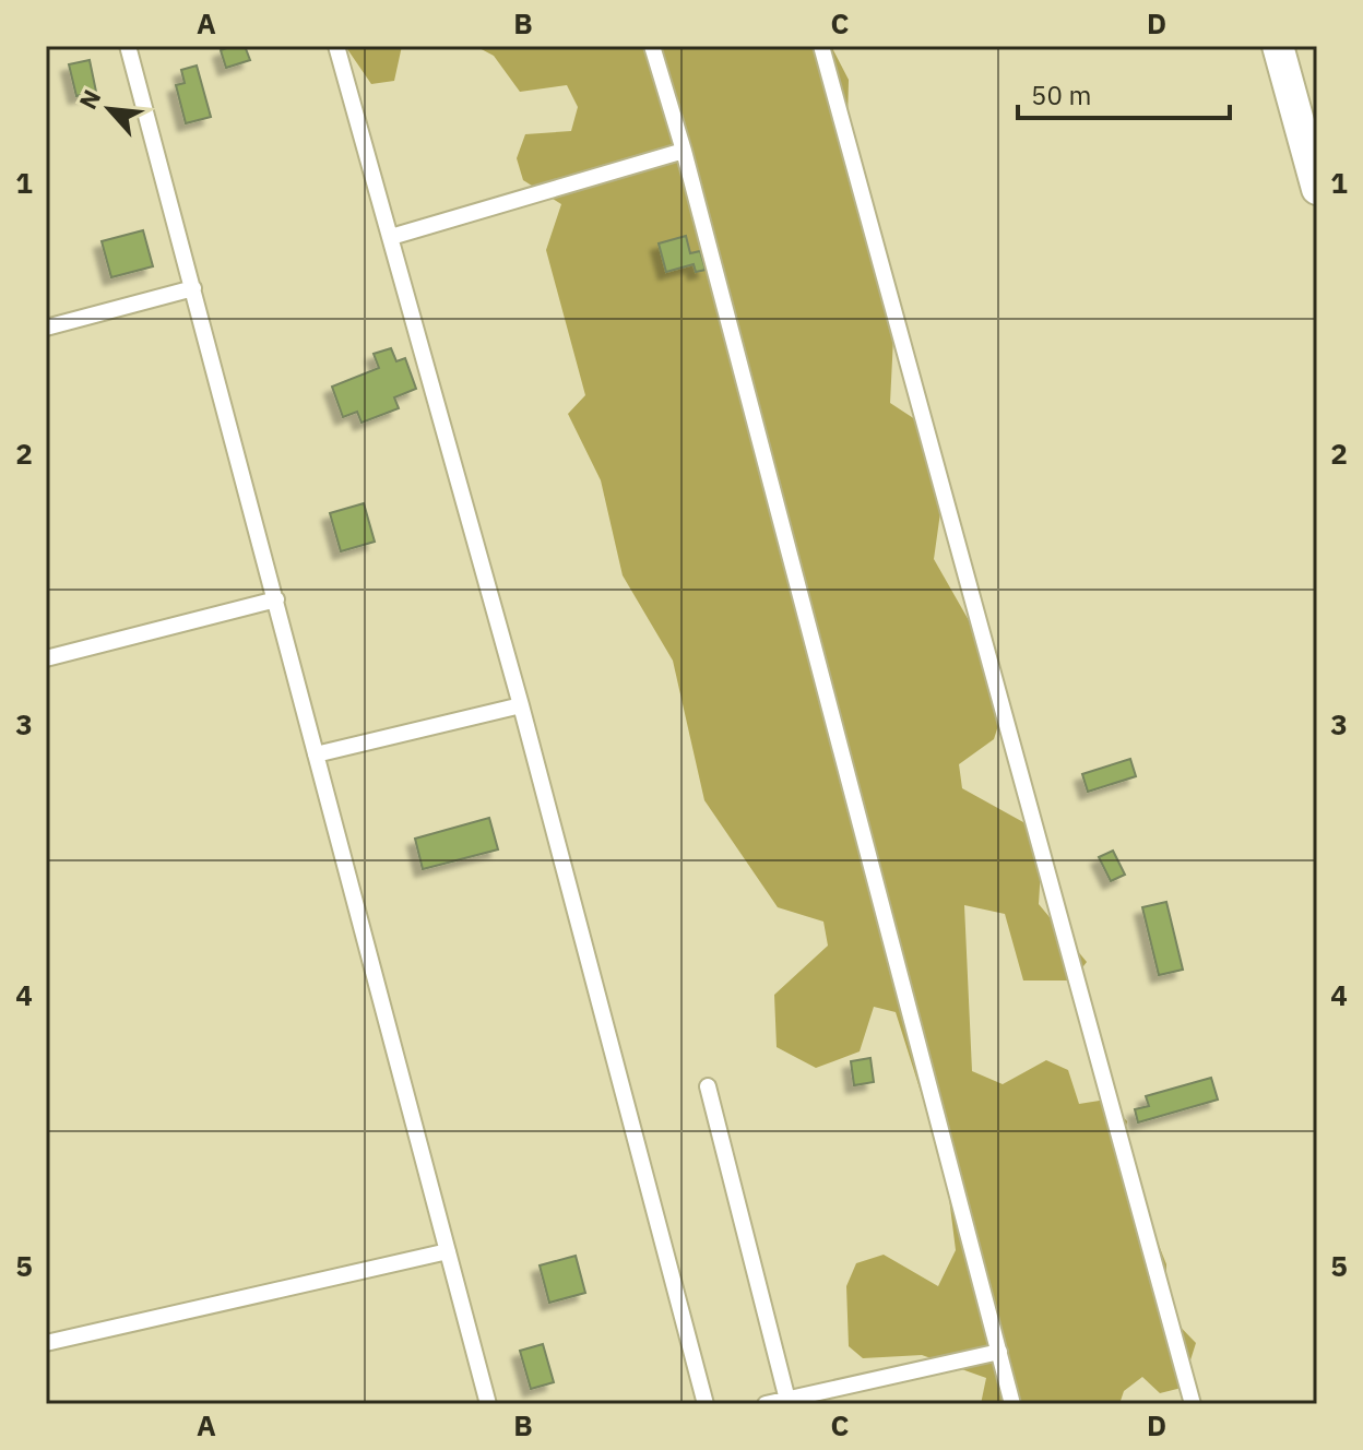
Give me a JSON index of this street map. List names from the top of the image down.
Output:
{
  "scale_bar": "50 m",
  "north": "top left",
  "grid": {
    "columns": [
      "A",
      "B",
      "C",
      "D"
    ],
    "rows": [
      "1",
      "2",
      "3",
      "4",
      "5"
    ]
  }
}
